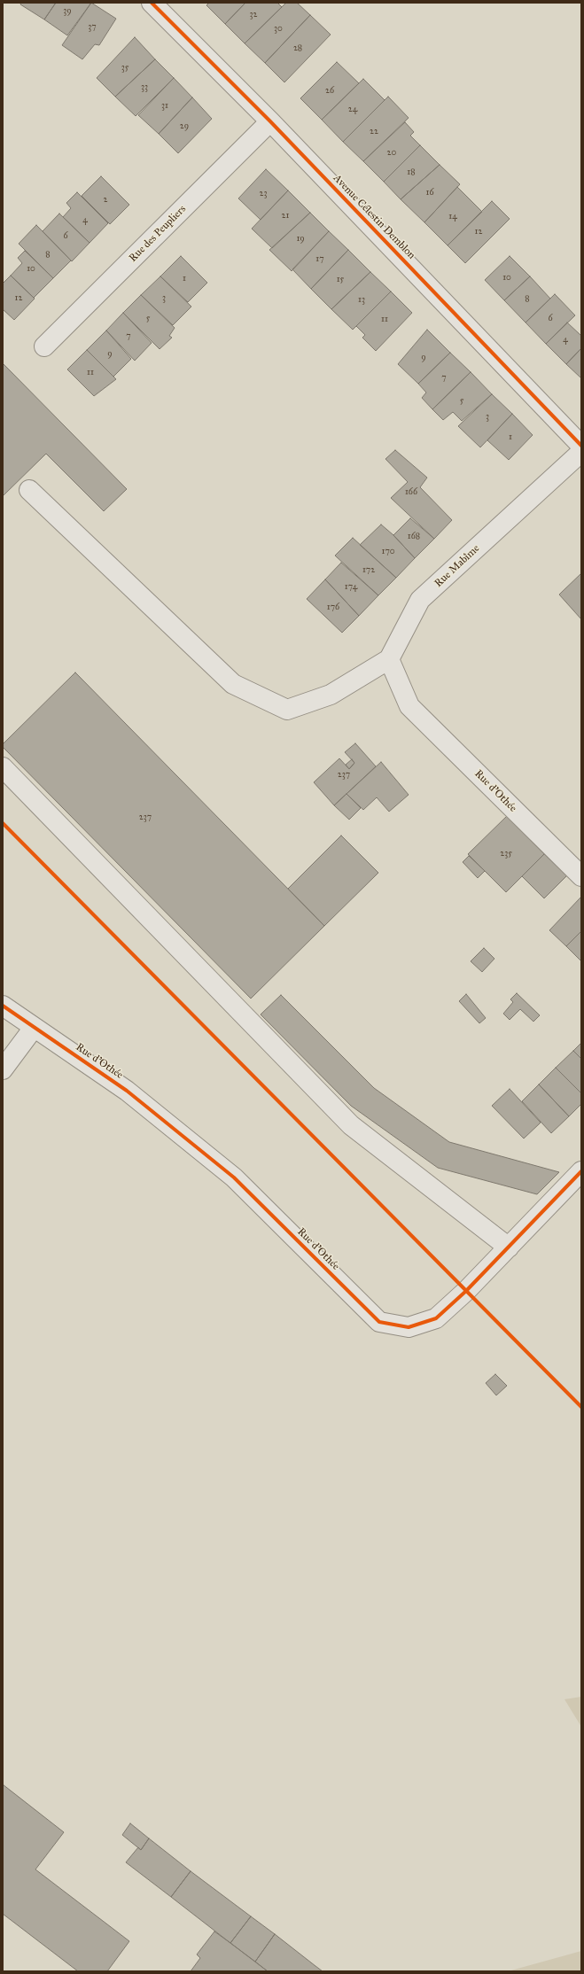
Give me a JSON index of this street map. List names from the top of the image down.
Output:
{
  "streets": {
    "street": [
      "Avenue Célestin Demblon",
      "Rue des Peupliers",
      "Rue Mabîme",
      "Rue d'Othée"
    ]
  },
  "crossings": [
    ["Avenue Célestin Demblon", "Rue des Peupliers"],
    ["Rue Mabîme", "Rue d'Othée"]
  ],
  "house_numbers": [
    "39",
    "32",
    "37",
    "30",
    "28",
    "35",
    "33",
    "26",
    "31",
    "24",
    "29",
    "22",
    "20",
    "18",
    "16",
    "23",
    "2",
    "21",
    "14",
    "4",
    "12",
    "6",
    "19",
    "8",
    "17",
    "10",
    "10",
    "1",
    "15",
    "12",
    "3",
    "8",
    "13",
    "5",
    "6",
    "11",
    "7",
    "4",
    "9",
    "9",
    "11",
    "7",
    "5",
    "3",
    "1",
    "166",
    "168",
    "170",
    "172",
    "174",
    "176",
    "237",
    "237",
    "235"
  ]
}
